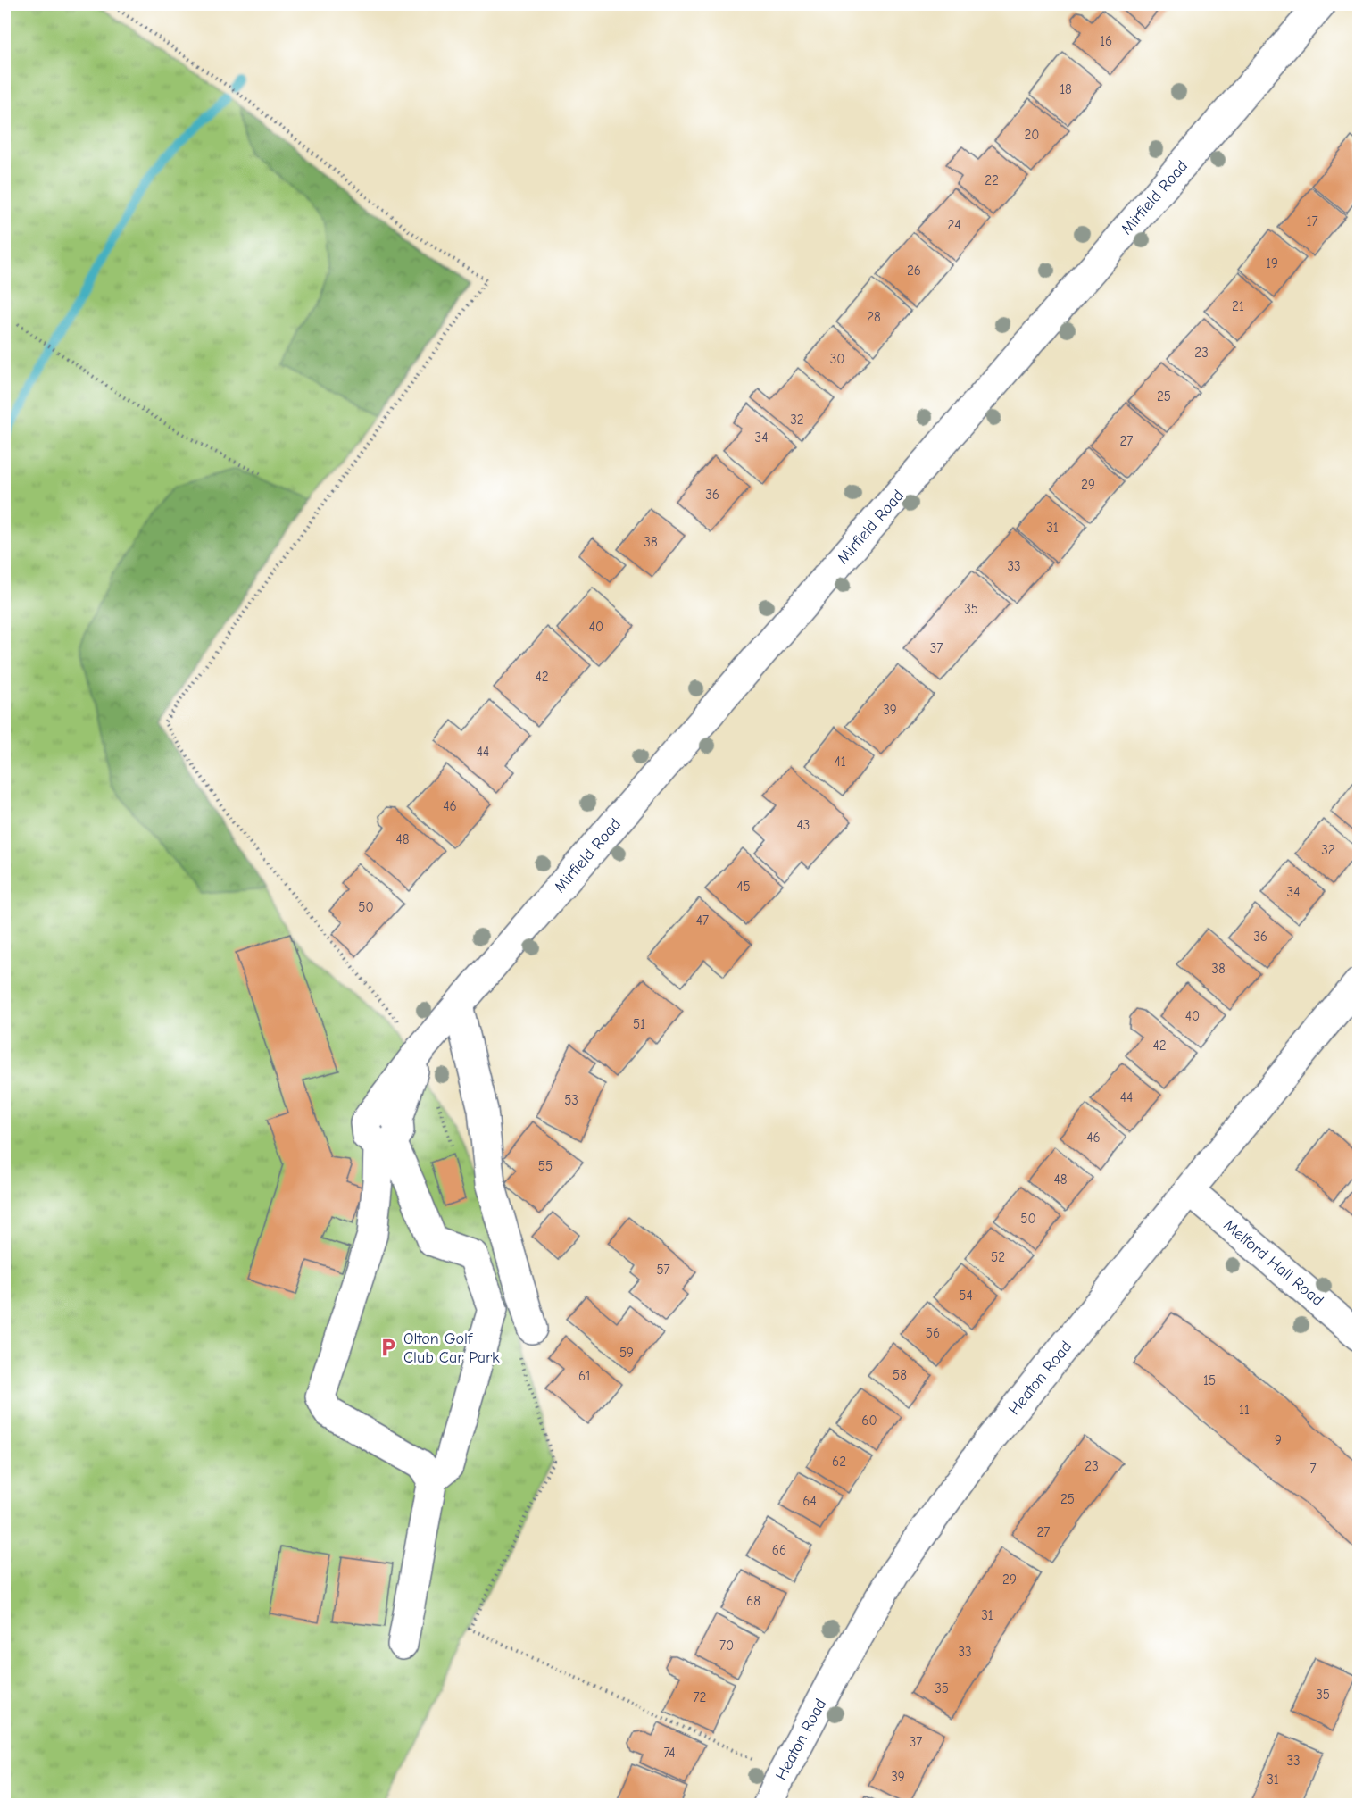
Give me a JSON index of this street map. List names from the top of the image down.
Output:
{
  "streets": {
    "street": ["Mirfield Road", "Melford Hall Road", "Heaton Road"]
  },
  "crossings": [
    ["Melford Hall Road", "Heaton Road"]
  ],
  "places": {
    "parking": ["Olton Golf Club Car Park"]
  },
  "house_numbers": [
    "16",
    "18",
    "20",
    "22",
    "17",
    "24",
    "19",
    "26",
    "21",
    "28",
    "23",
    "30",
    "25",
    "32",
    "34",
    "27",
    "29",
    "36",
    "31",
    "38",
    "33",
    "35",
    "40",
    "37",
    "42",
    "39",
    "44",
    "41",
    "46",
    "43",
    "48",
    "32",
    "45",
    "34",
    "50",
    "47",
    "36",
    "38",
    "40",
    "51",
    "42",
    "44",
    "53",
    "46",
    "55",
    "48",
    "50",
    "52",
    "57",
    "54",
    "56",
    "59",
    "58",
    "61",
    "15",
    "11",
    "60",
    "9",
    "62",
    "23",
    "7",
    "25",
    "64",
    "27",
    "66",
    "29",
    "68",
    "31",
    "70",
    "33",
    "35",
    "35",
    "72",
    "37",
    "74",
    "33",
    "39",
    "31"
  ]
}
